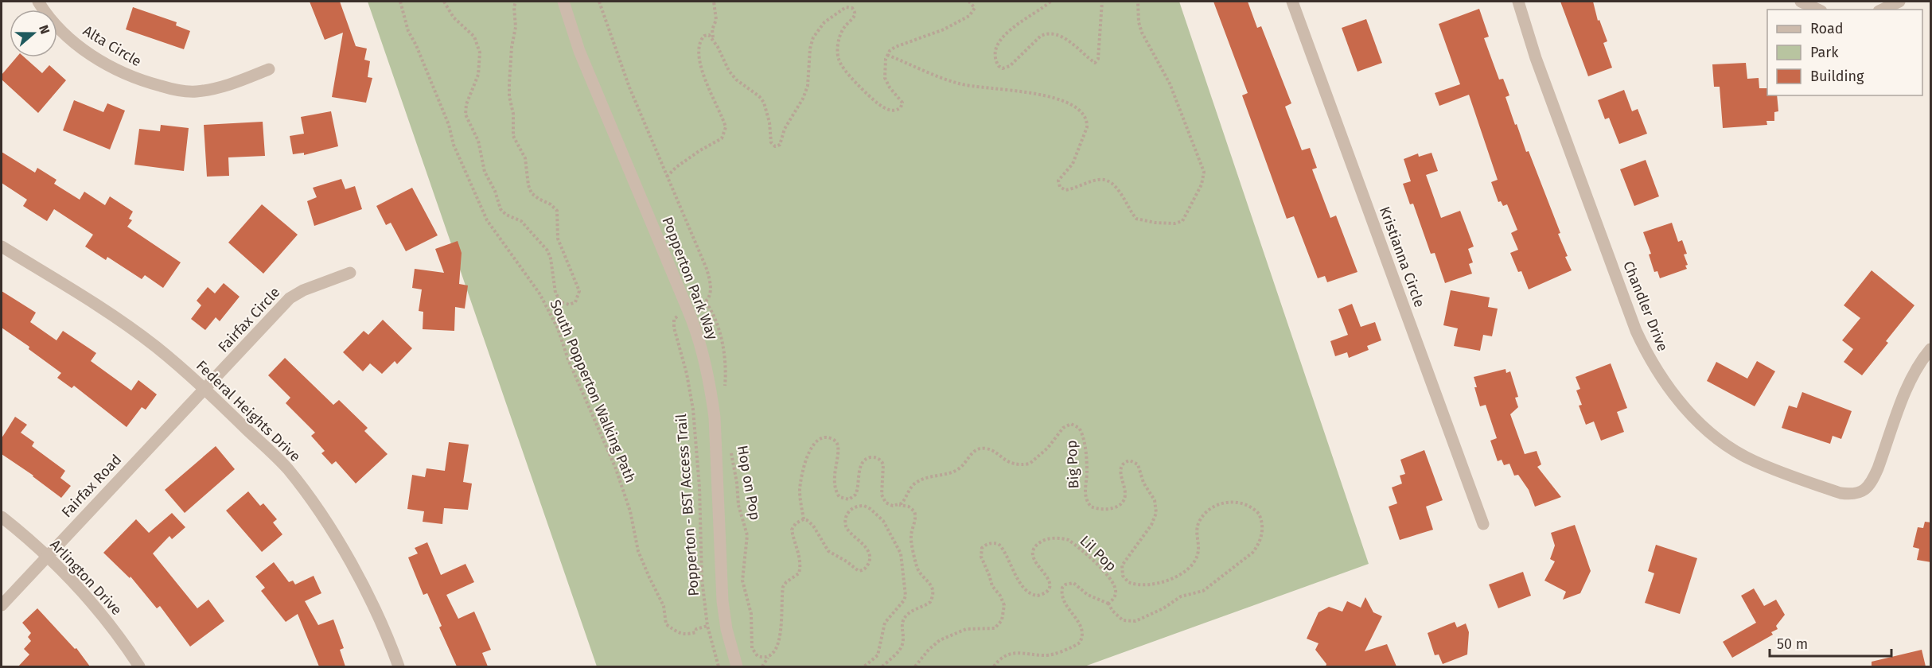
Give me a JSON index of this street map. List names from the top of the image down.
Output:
{
  "streets": {
    "street": [
      "Alta Circle",
      "Kristianna Circle",
      "Popperton Park Way",
      "Chandler Drive",
      "Fairfax Circle",
      "Federal Heights Drive",
      "Fairfax Road",
      "Arlington Drive"
    ],
    "path": [
      "South Popperton Walking Path",
      "Big Pop",
      "Hop on Pop",
      "Popperton - BST Access Trail",
      "Lil Pop"
    ]
  },
  "crossings": [
    ["Fairfax Circle", "Federal Heights Drive"],
    ["Fairfax Circle", "Fairfax Road"],
    ["South Popperton Walking Path", "Popperton - BST Access Trail"],
    ["Federal Heights Drive", "Fairfax Road"],
    ["Big Pop", "Lil Pop"],
    ["Fairfax Road", "Arlington Drive"]
  ],
  "legend": ["Road", "Park", "Building"],
  "scale_bar": "50 m",
  "north": "right"
}
